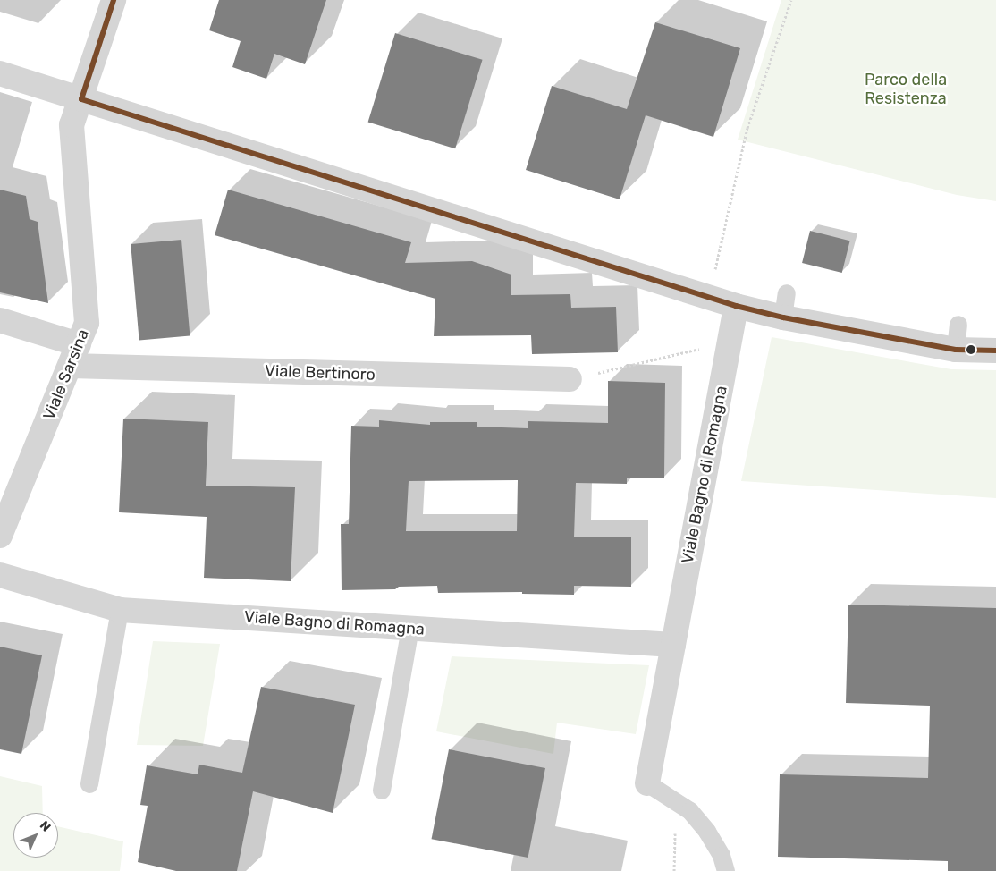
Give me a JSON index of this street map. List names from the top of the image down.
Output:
{
  "streets": {
    "street": ["Viale Bertinoro", "Viale Sarsina", "Viale Bagno di Romagna"]
  },
  "crossings": [
    ["Viale Bertinoro", "Viale Sarsina"]
  ],
  "parks": ["Parco della Resistenza"],
  "north": "top right"
}
